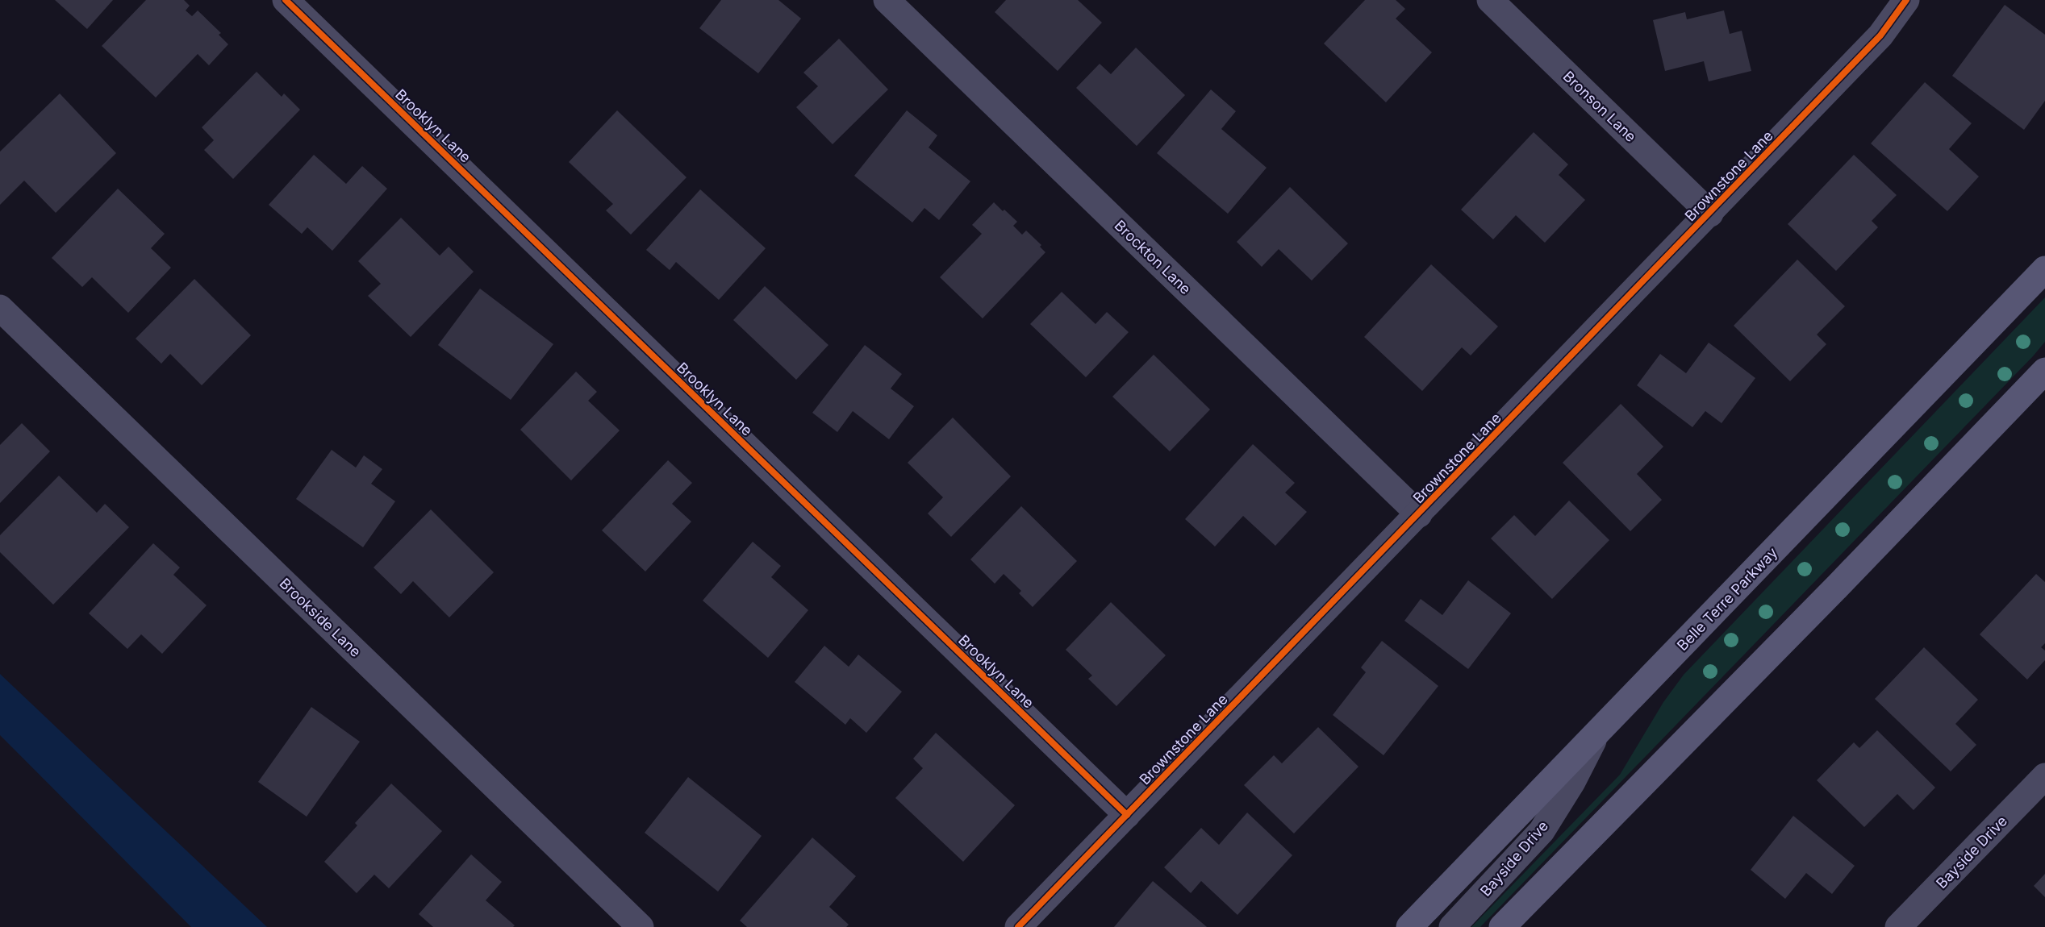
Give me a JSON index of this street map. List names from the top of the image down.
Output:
{
  "streets": {
    "main road": ["Belle Terre Parkway"],
    "street": [
      "Bronson Lane",
      "Brooklyn Lane",
      "Brownstone Lane",
      "Brockton Lane",
      "Brookside Lane",
      "Bayside Drive"
    ]
  },
  "crossings": [
    ["Bronson Lane", "Brownstone Lane"],
    ["Brooklyn Lane", "Brownstone Lane"],
    ["Brownstone Lane", "Brockton Lane"],
    ["Belle Terre Parkway", "Bayside Drive"]
  ]
}
